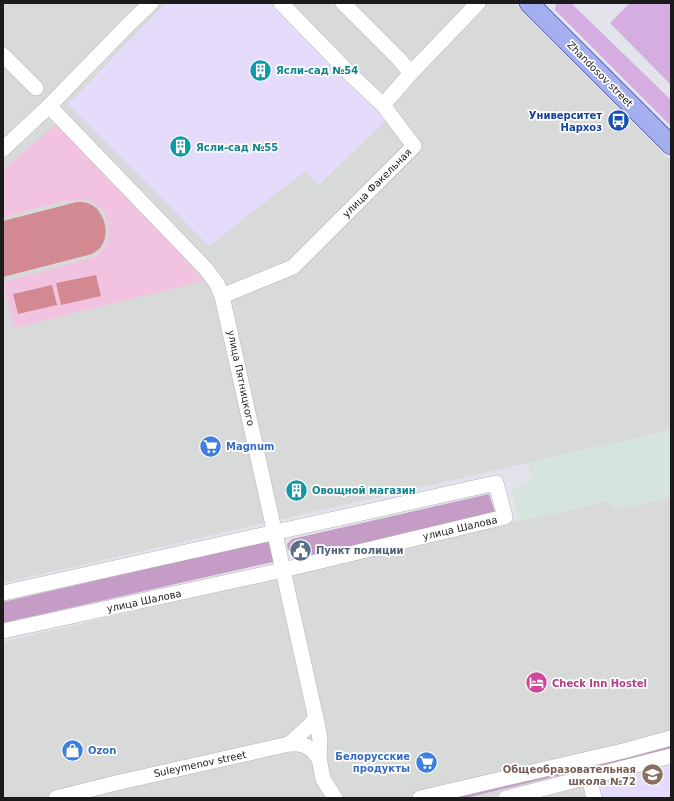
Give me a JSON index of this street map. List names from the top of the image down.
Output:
{
  "streets": {
    "main road": ["Zhandosov street"],
    "street": [
      "улица Факельная",
      "улица Пятницкого",
      "улица Шалова",
      "Suleymenov street"
    ]
  },
  "crossings": [
    ["улица Факельная", "улица Пятницкого"],
    ["улица Пятницкого", "улица Шалова"],
    ["улица Пятницкого", "Suleymenov street"]
  ],
  "places": {
    "building": ["Ясли-сад №54", "Ясли-сад №55", "Овощной магазин"],
    "bus stop": ["Университет Нархоз"],
    "supermarket": ["Magnum", "Белорусские продукты"],
    "public building": ["Пункт полиции"],
    "hotel": ["Check Inn Hostel"],
    "shop": ["Ozon"],
    "school or university": ["Общеобразовательная школа №72"]
  }
}
